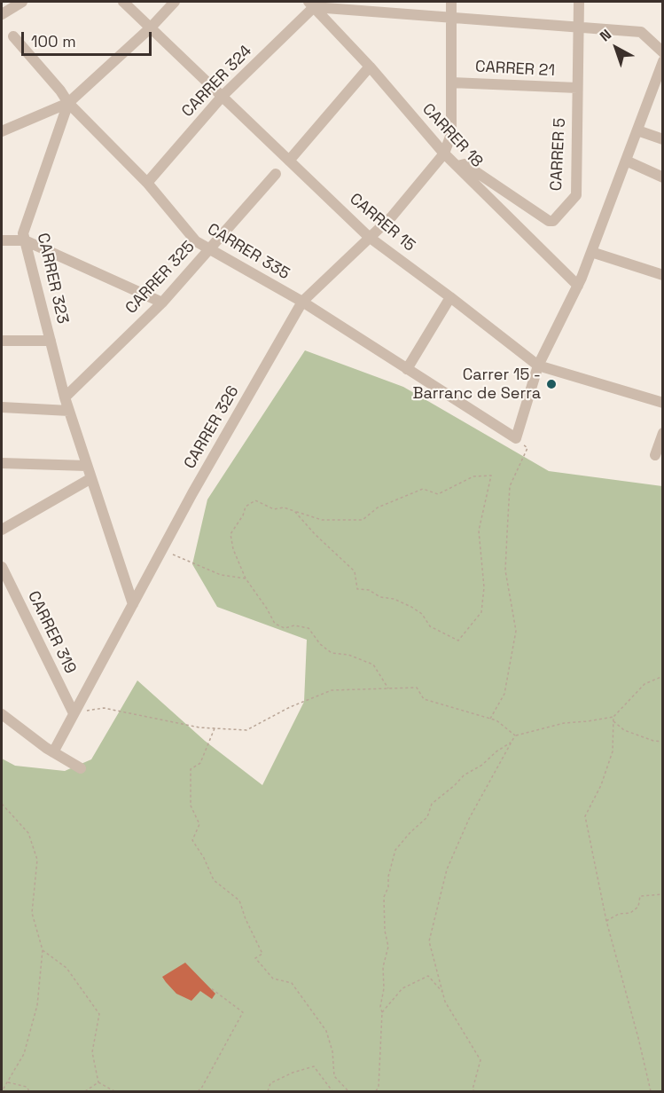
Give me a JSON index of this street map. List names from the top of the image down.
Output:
{
  "streets": {
    "street": [
      "CARRER 21",
      "CARRER 324",
      "CARRER 18",
      "CARRER 5",
      "CARRER 15",
      "CARRER 335",
      "CARRER 325",
      "CARRER 323",
      "CARRER 326",
      "CARRER 319"
    ]
  },
  "crossings": [
    ["CARRER 21", "CARRER 5"],
    ["CARRER 324", "CARRER 18"],
    ["CARRER 324", "CARRER 15"],
    ["CARRER 324", "CARRER 335"],
    ["CARRER 18", "CARRER 5"],
    ["CARRER 18", "CARRER 326"],
    ["CARRER 15", "CARRER 323"],
    ["CARRER 15", "CARRER 326"],
    ["CARRER 335", "CARRER 325"],
    ["CARRER 335", "CARRER 323"],
    ["CARRER 335", "CARRER 326"],
    ["CARRER 325", "CARRER 323"],
    ["CARRER 323", "CARRER 326"],
    ["CARRER 326", "CARRER 319"]
  ],
  "places": ["Carrer 15 - Barranc de Serra"],
  "scale_bar": "100 m",
  "north": "top left"
}
